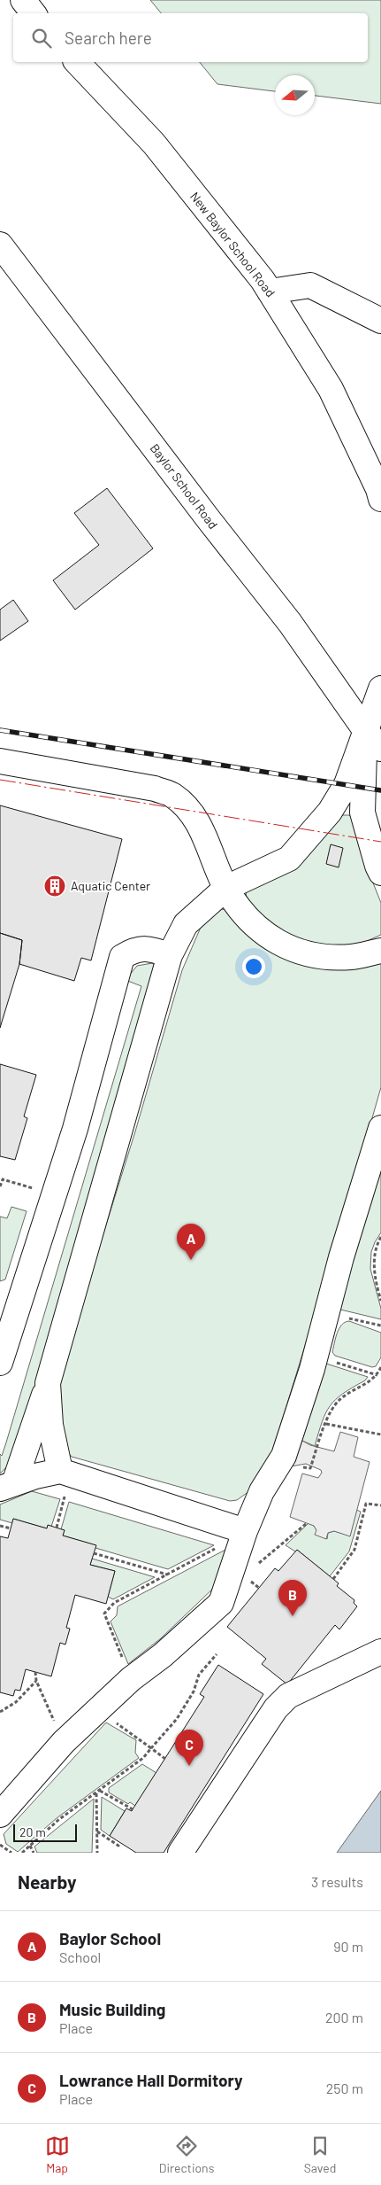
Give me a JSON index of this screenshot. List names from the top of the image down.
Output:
{
  "streets": {
    "street": ["New Baylor School Road", "Baylor School Road"]
  },
  "places": {
    "building": ["Aquatic Center"]
  },
  "scale_bar": "20 m",
  "north": "left",
  "page": {
    "search": "Search here",
    "pins": ["A", "B", "C"],
    "scale": "20 m",
    "heading": ["Nearby", "3 results"],
    "list": [
      {
        "mark": "A",
        "name": "Baylor School",
        "note": "School",
        "value": "90 m"
      },
      {
        "mark": "B",
        "name": "Music Building",
        "note": "Place",
        "value": "200 m"
      },
      {
        "mark": "C",
        "name": "Lowrance Hall Dormitory",
        "note": "Place",
        "value": "250 m"
      }
    ],
    "nav": ["Map", "Directions", "Saved"]
  }
}
